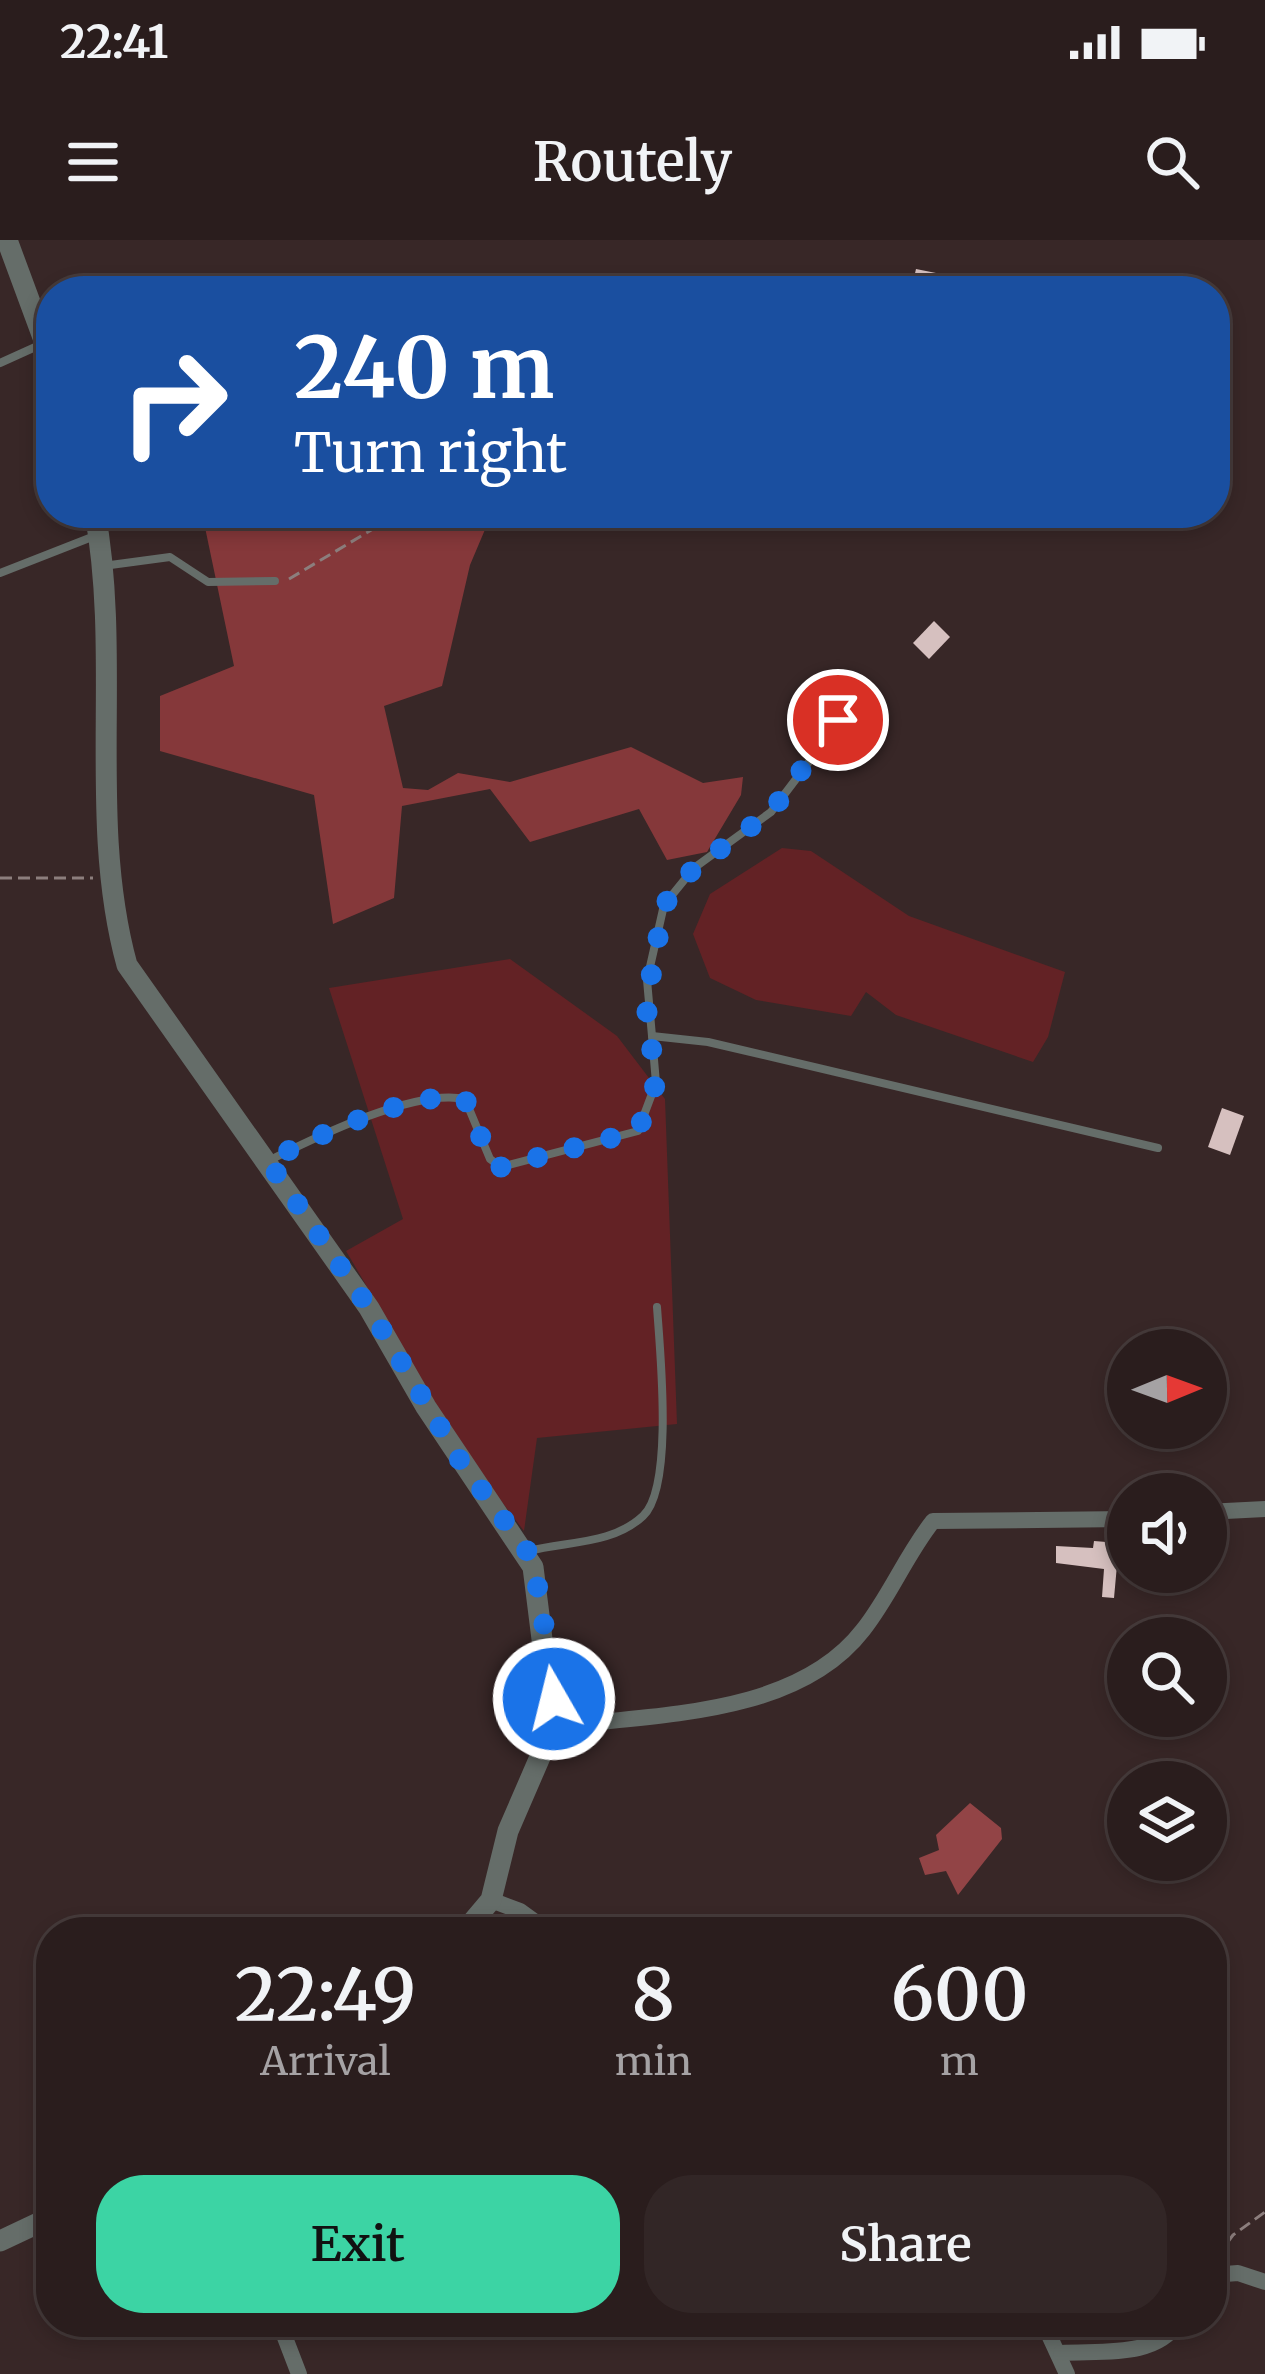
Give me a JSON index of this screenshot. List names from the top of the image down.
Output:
{
  "north": "right",
  "page": {
    "status": "22:41",
    "header": "Routely",
    "turn": ["240 m", "Turn right"],
    "eta": [
      "22:49",
      "Arrival",
      "8",
      "min",
      "600",
      "m"
    ],
    "buttons": ["Exit", "Share"]
  }
}
